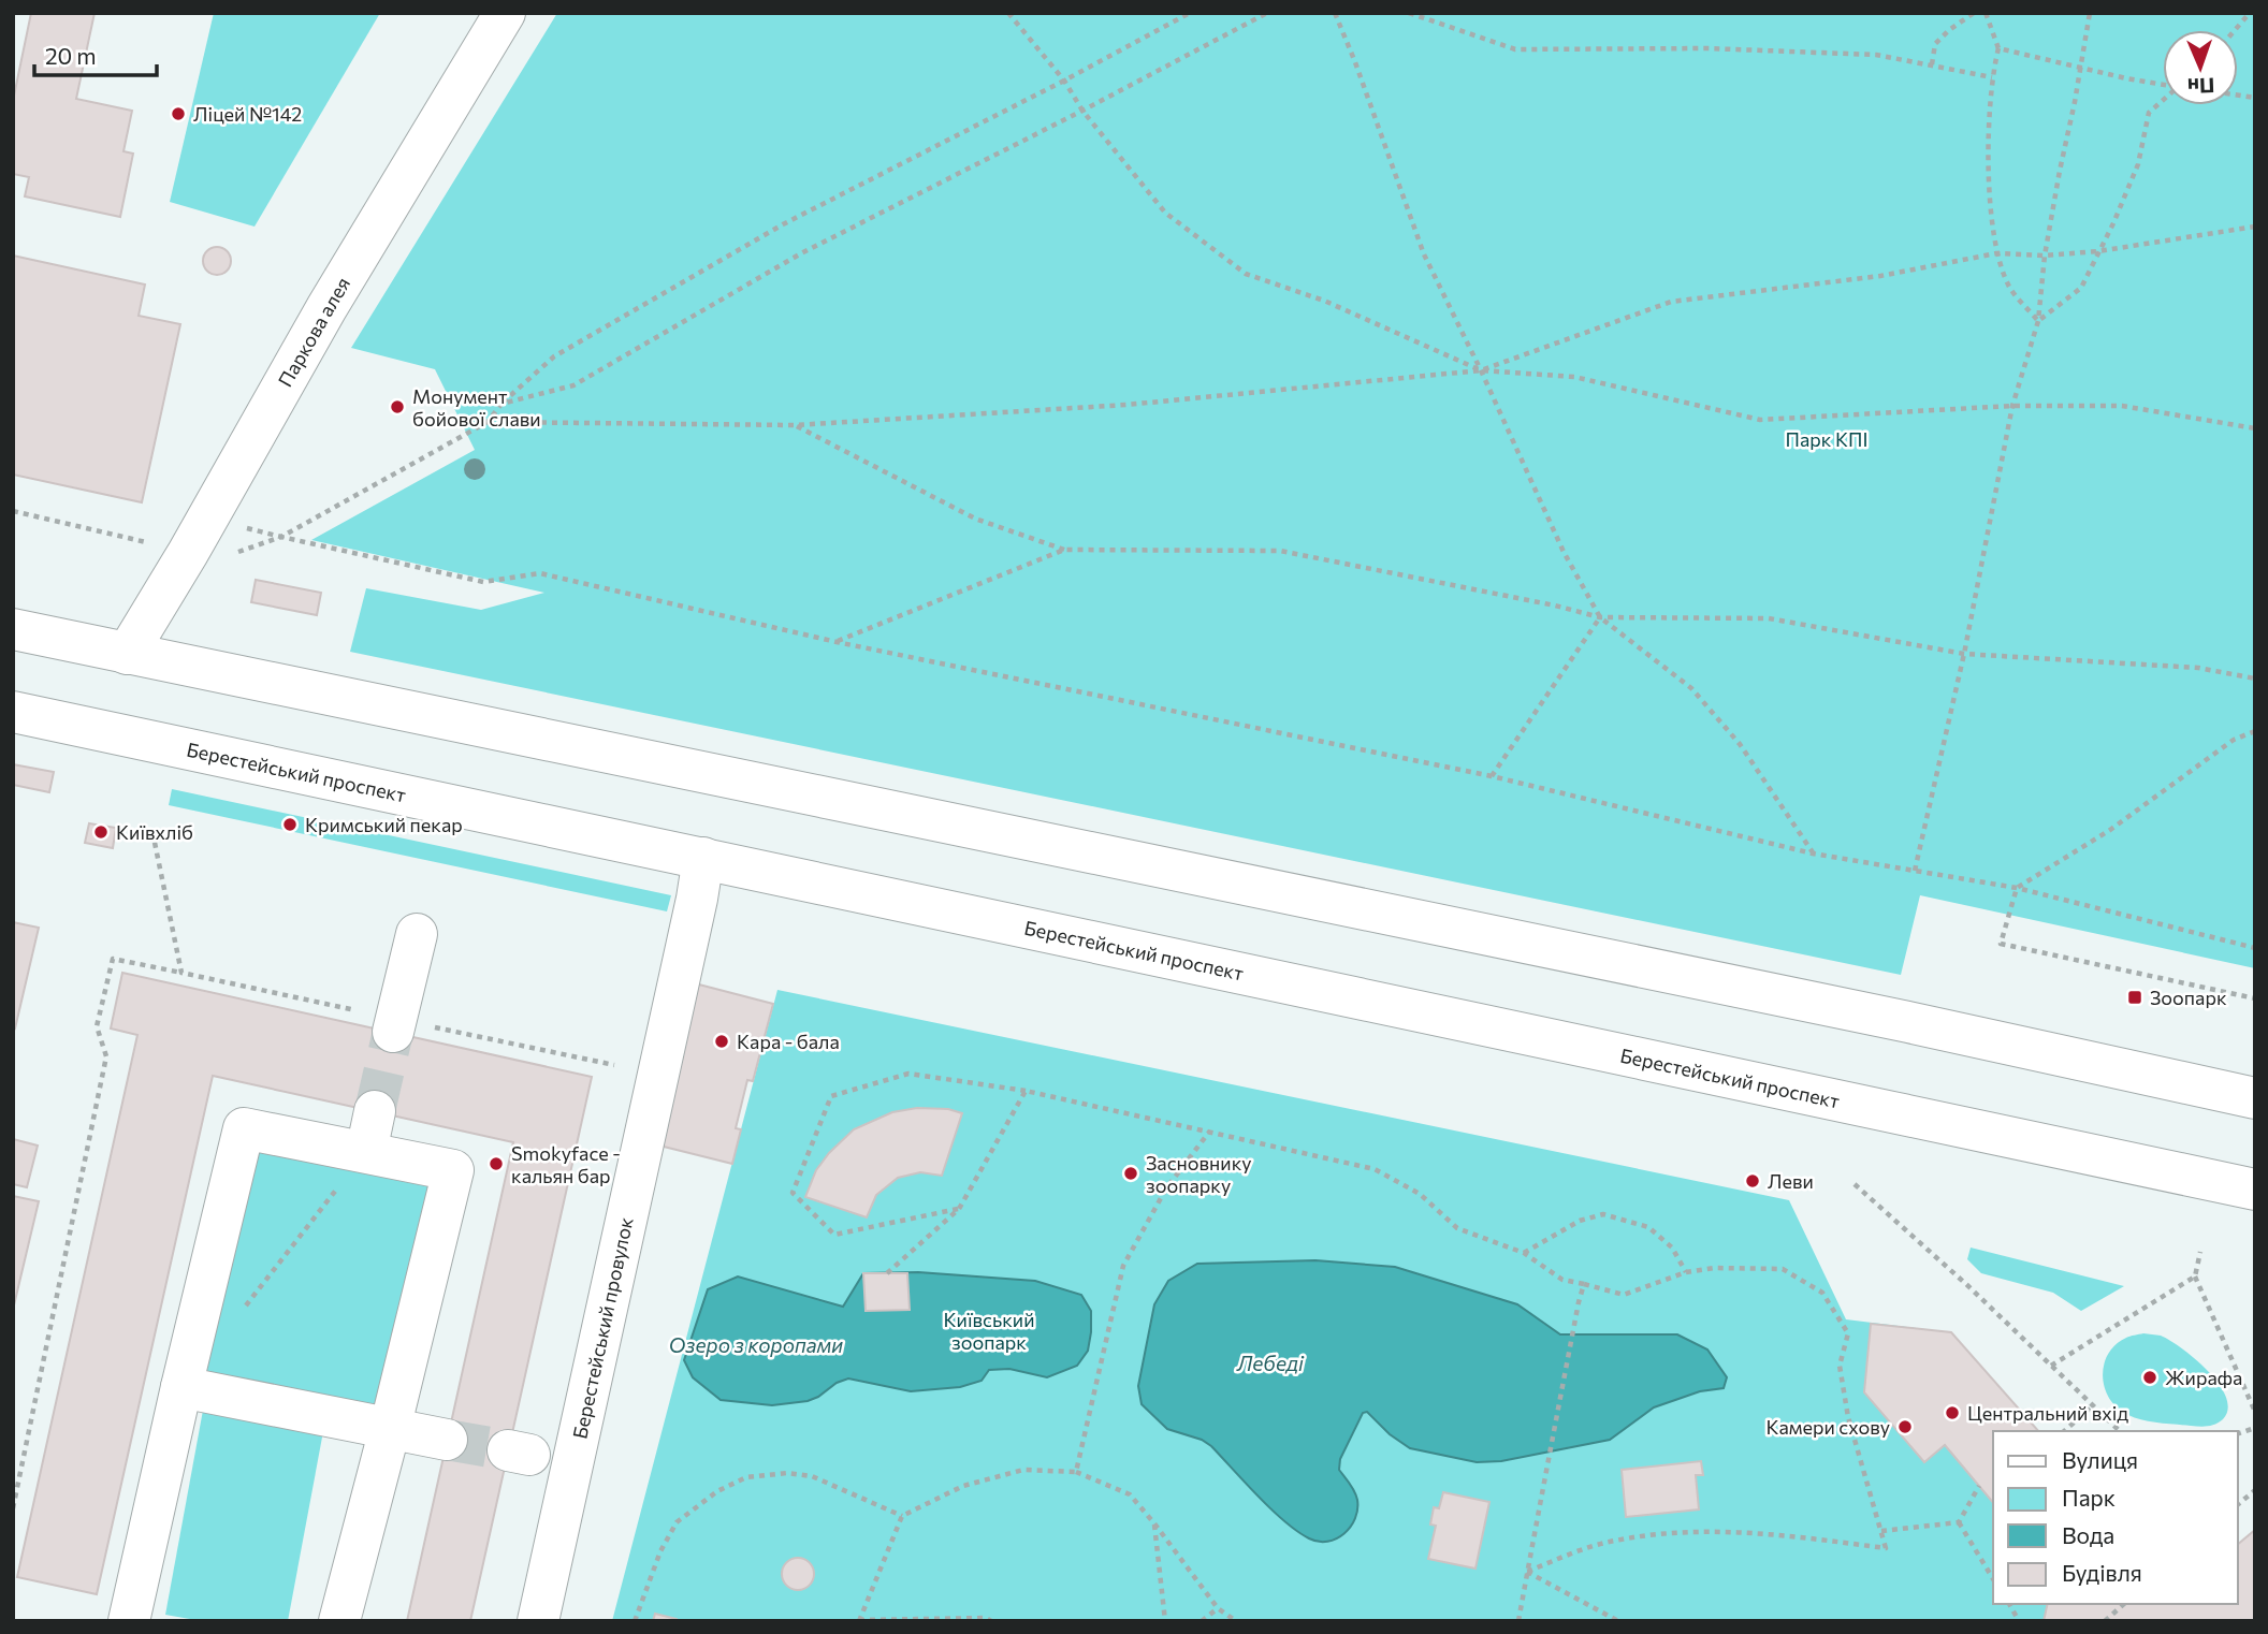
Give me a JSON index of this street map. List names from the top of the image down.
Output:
{
  "streets": {
    "main road": ["Паркова алея", "Берестейський проспект", "Берестейський провулок"]
  },
  "crossings": [
    ["Берестейський проспект", "Берестейський провулок"]
  ],
  "water": ["Озеро з коропами", "Лебеді"],
  "parks": ["Парк КПІ", "Київський зоопарк"],
  "places": {
    "other": [
      "Ліцей №142",
      "Монумент бойової слави",
      "Кримський пекар",
      "Київхліб",
      "Кара - бала",
      "Smokyface - кальян бар",
      "Засновнику зоопарку",
      "Леви",
      "Жирафа",
      "Центральний вхід",
      "Камери схову"
    ],
    "transit": ["Зоопарк"]
  },
  "legend": [
    "Вулиця",
    "Парк",
    "Вода",
    "Будівля"
  ],
  "scale_bar": "20 m",
  "north": "bottom"
}
